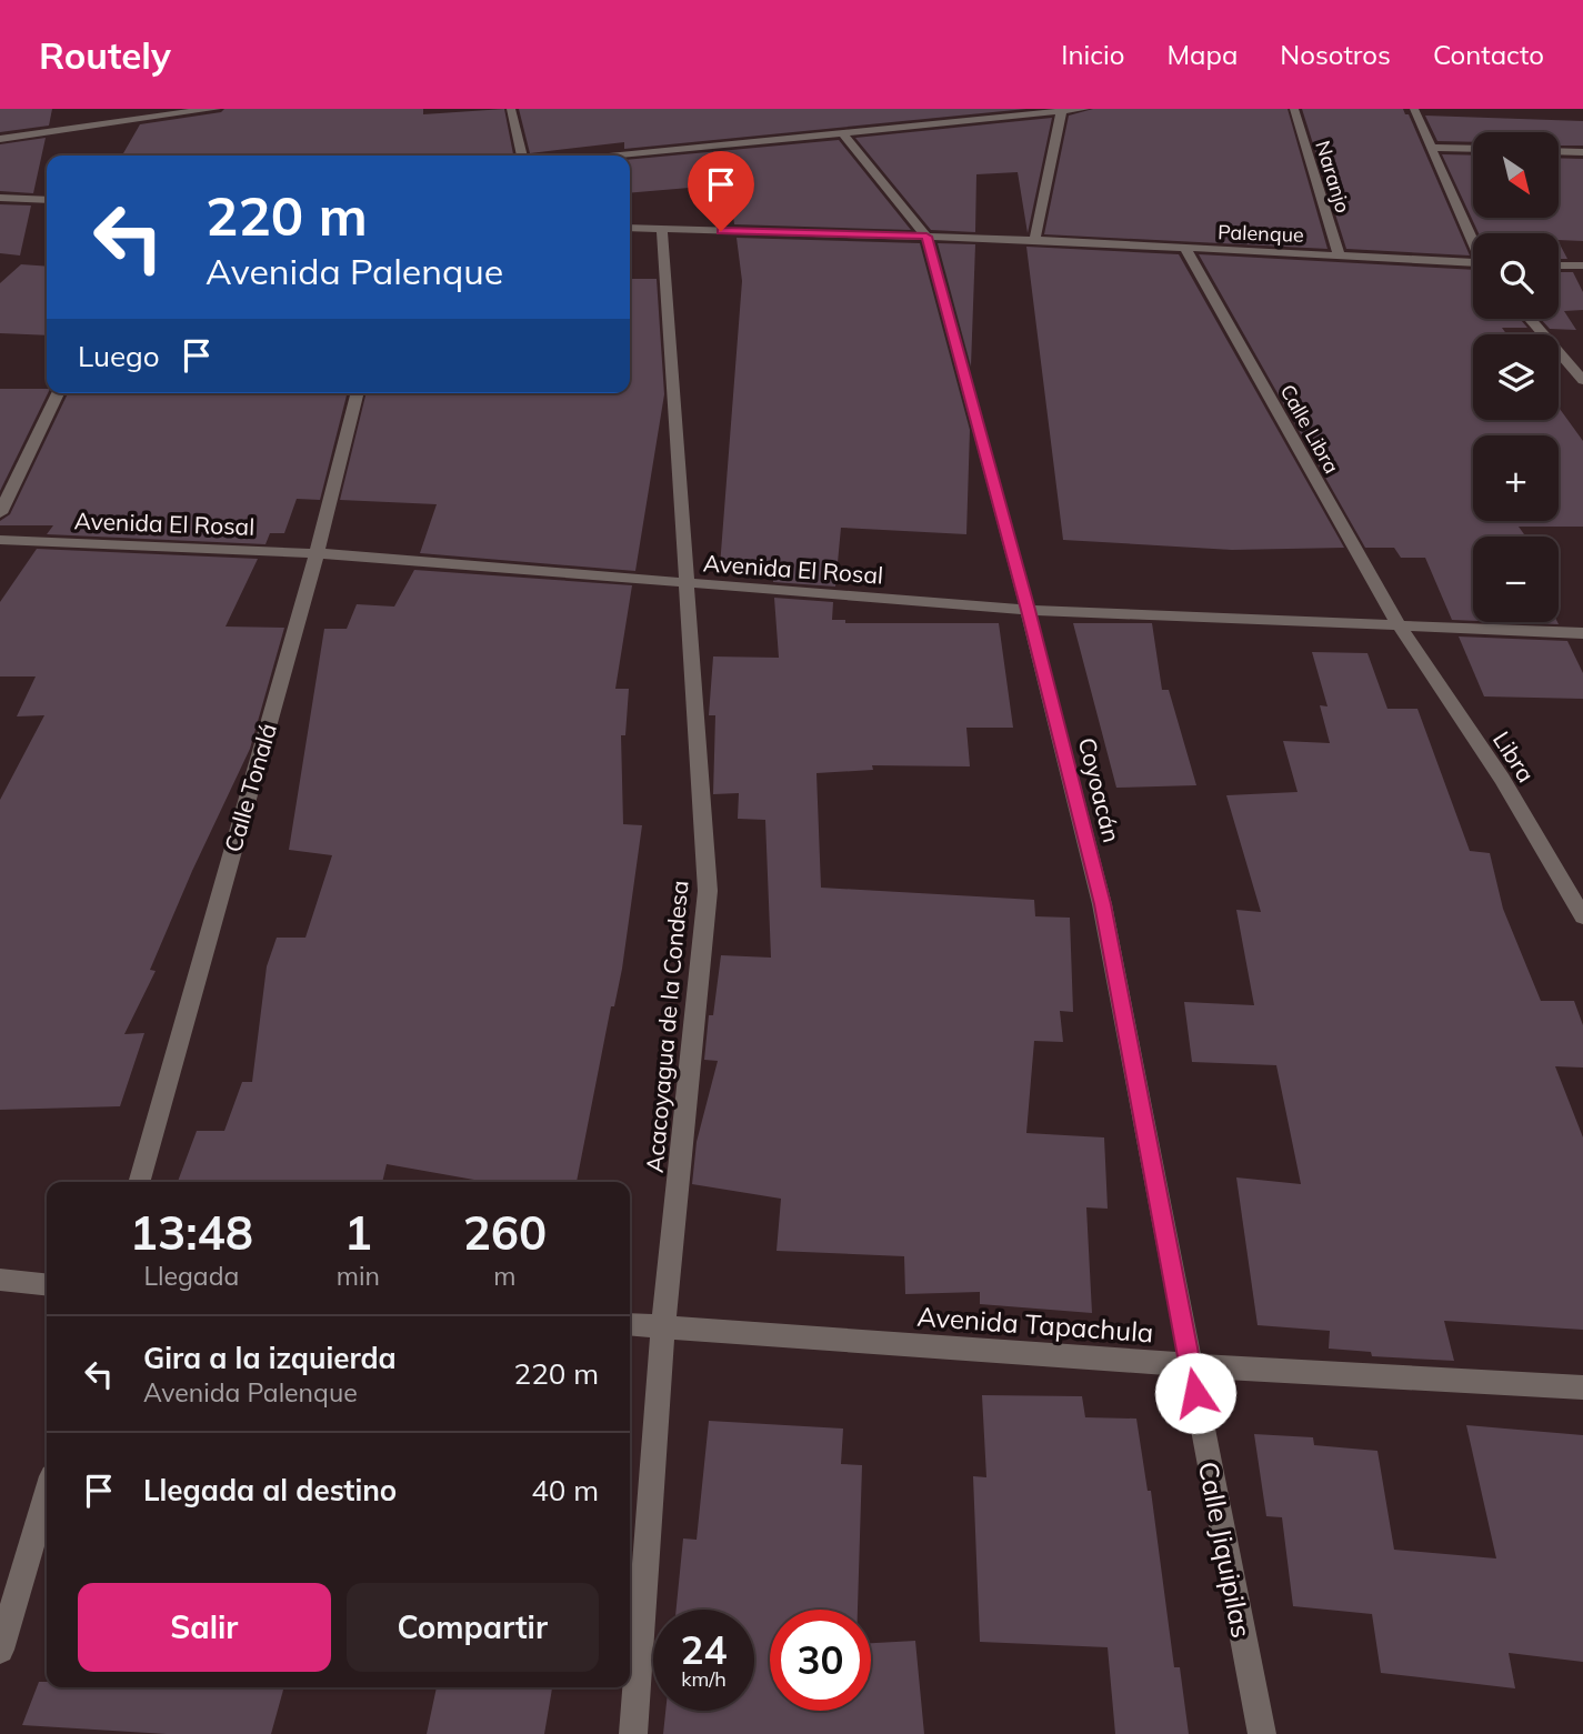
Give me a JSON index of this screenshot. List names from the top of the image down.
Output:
{
  "streets": {
    "street": [
      "Naranjo",
      "Palenque",
      "Calle Libra",
      "Avenida El Rosal",
      "Libra",
      "Calle Tonalá",
      "Coyoacán",
      "Acacoyagua de la Condesa",
      "Avenida Tapachula",
      "Calle Jiquipilas"
    ]
  },
  "crossings": [
    ["Naranjo", "Palenque"],
    ["Palenque", "Calle Libra"],
    ["Palenque", "Coyoacán"],
    ["Palenque", "Acacoyagua de la Condesa"],
    ["Calle Libra", "Avenida El Rosal"],
    ["Calle Libra", "Libra"],
    ["Avenida El Rosal", "Libra"],
    ["Avenida El Rosal", "Calle Tonalá"],
    ["Avenida El Rosal", "Coyoacán"],
    ["Avenida El Rosal", "Acacoyagua de la Condesa"],
    ["Coyoacán", "Avenida Tapachula"],
    ["Coyoacán", "Calle Jiquipilas"],
    ["Acacoyagua de la Condesa", "Avenida Tapachula"],
    ["Avenida Tapachula", "Calle Jiquipilas"]
  ],
  "north": "bottom right",
  "page": {
    "header": "Routely",
    "nav": [
      "Inicio",
      "Mapa",
      "Nosotros",
      "Contacto"
    ],
    "map_buttons": ["+", "−"],
    "turn": ["220 m", "Avenida Palenque"],
    "then": "Luego",
    "eta": [
      "13:48",
      "Llegada",
      "1",
      "min",
      "260",
      "m"
    ],
    "list": [
      {
        "name": "Gira a la izquierda",
        "note": "Avenida Palenque",
        "value": "220 m"
      },
      {
        "name": "Llegada al destino",
        "value": "40 m"
      }
    ],
    "buttons": ["Salir", "Compartir"],
    "speed": "24 km/h",
    "limit": "30"
  }
}
